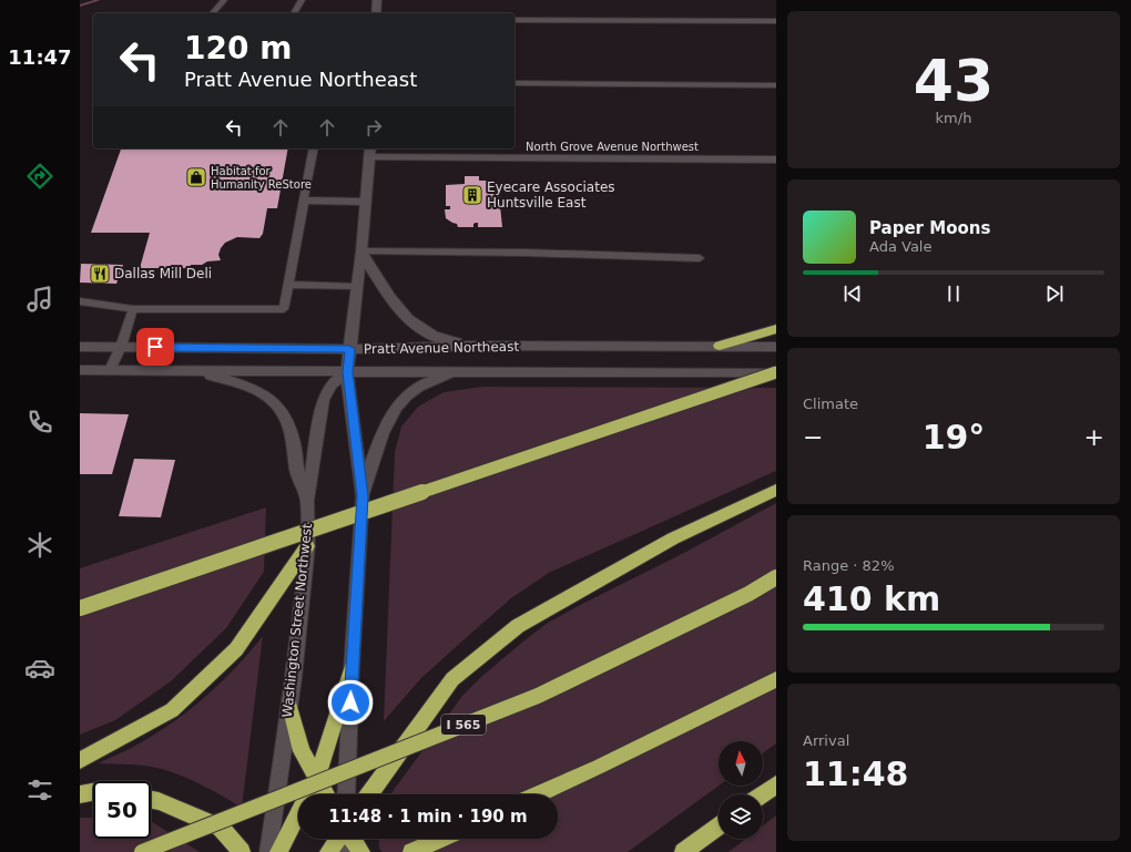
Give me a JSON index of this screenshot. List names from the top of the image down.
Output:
{
  "streets": {
    "highway": ["I 565"],
    "main road": ["North Grove Avenue Northwest", "Pratt Avenue Northeast", "Washington Street Northwest"]
  },
  "crossings": [
    ["Pratt Avenue Northeast", "Washington Street Northwest"]
  ],
  "places": {
    "shop": ["Habitat for Humanity ReStore"],
    "building": ["Eyecare Associates Huntsville East"],
    "restaurant": ["Dallas Mill Deli"]
  },
  "north": "top",
  "page": {
    "tabs": "11:47",
    "tile": [
      ["43", "km/h"],
      "Climate",
      ["Range · 82%", "410 km"],
      ["Arrival", "11:48"]
    ],
    "turn": ["120 m", "Pratt Avenue Northeast"],
    "song": ["Paper Moons", "Ada Vale"],
    "heat": ["−", "19°", "+"],
    "limit": "50",
    "trip": "11:48 · 1 min · 190 m"
  }
}
